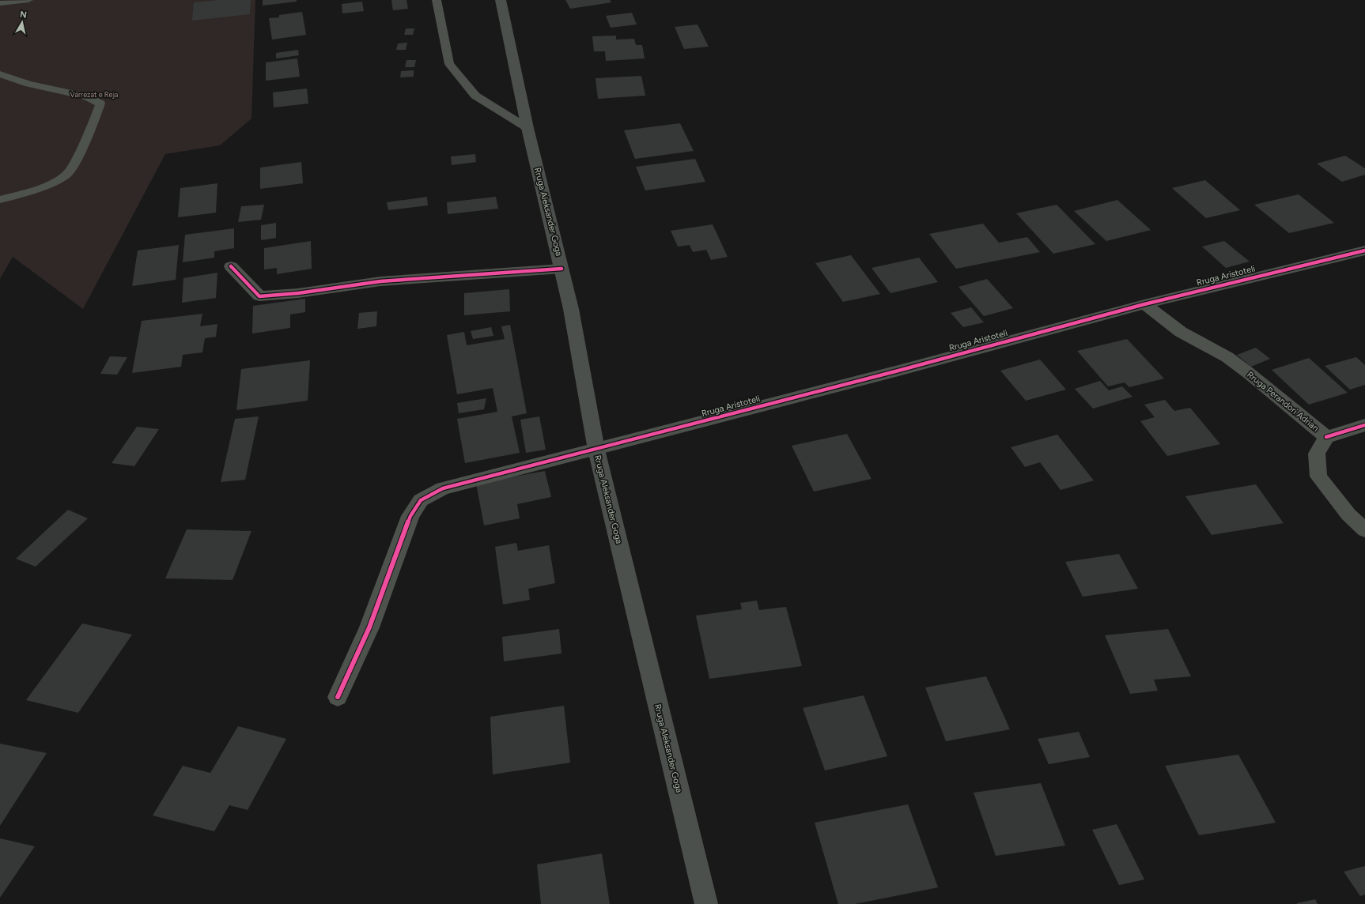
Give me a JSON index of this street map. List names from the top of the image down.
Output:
{
  "streets": {
    "main road": ["Rruga Aleksander Goga"],
    "street": ["Rruga Aristoteli", "Rruga Perandori Adrian"]
  },
  "crossings": [
    ["Rruga Aleksander Goga", "Rruga Aristoteli"],
    ["Rruga Aristoteli", "Rruga Perandori Adrian"]
  ],
  "parks": ["Varrezat e Reja"],
  "north": "top"
}
